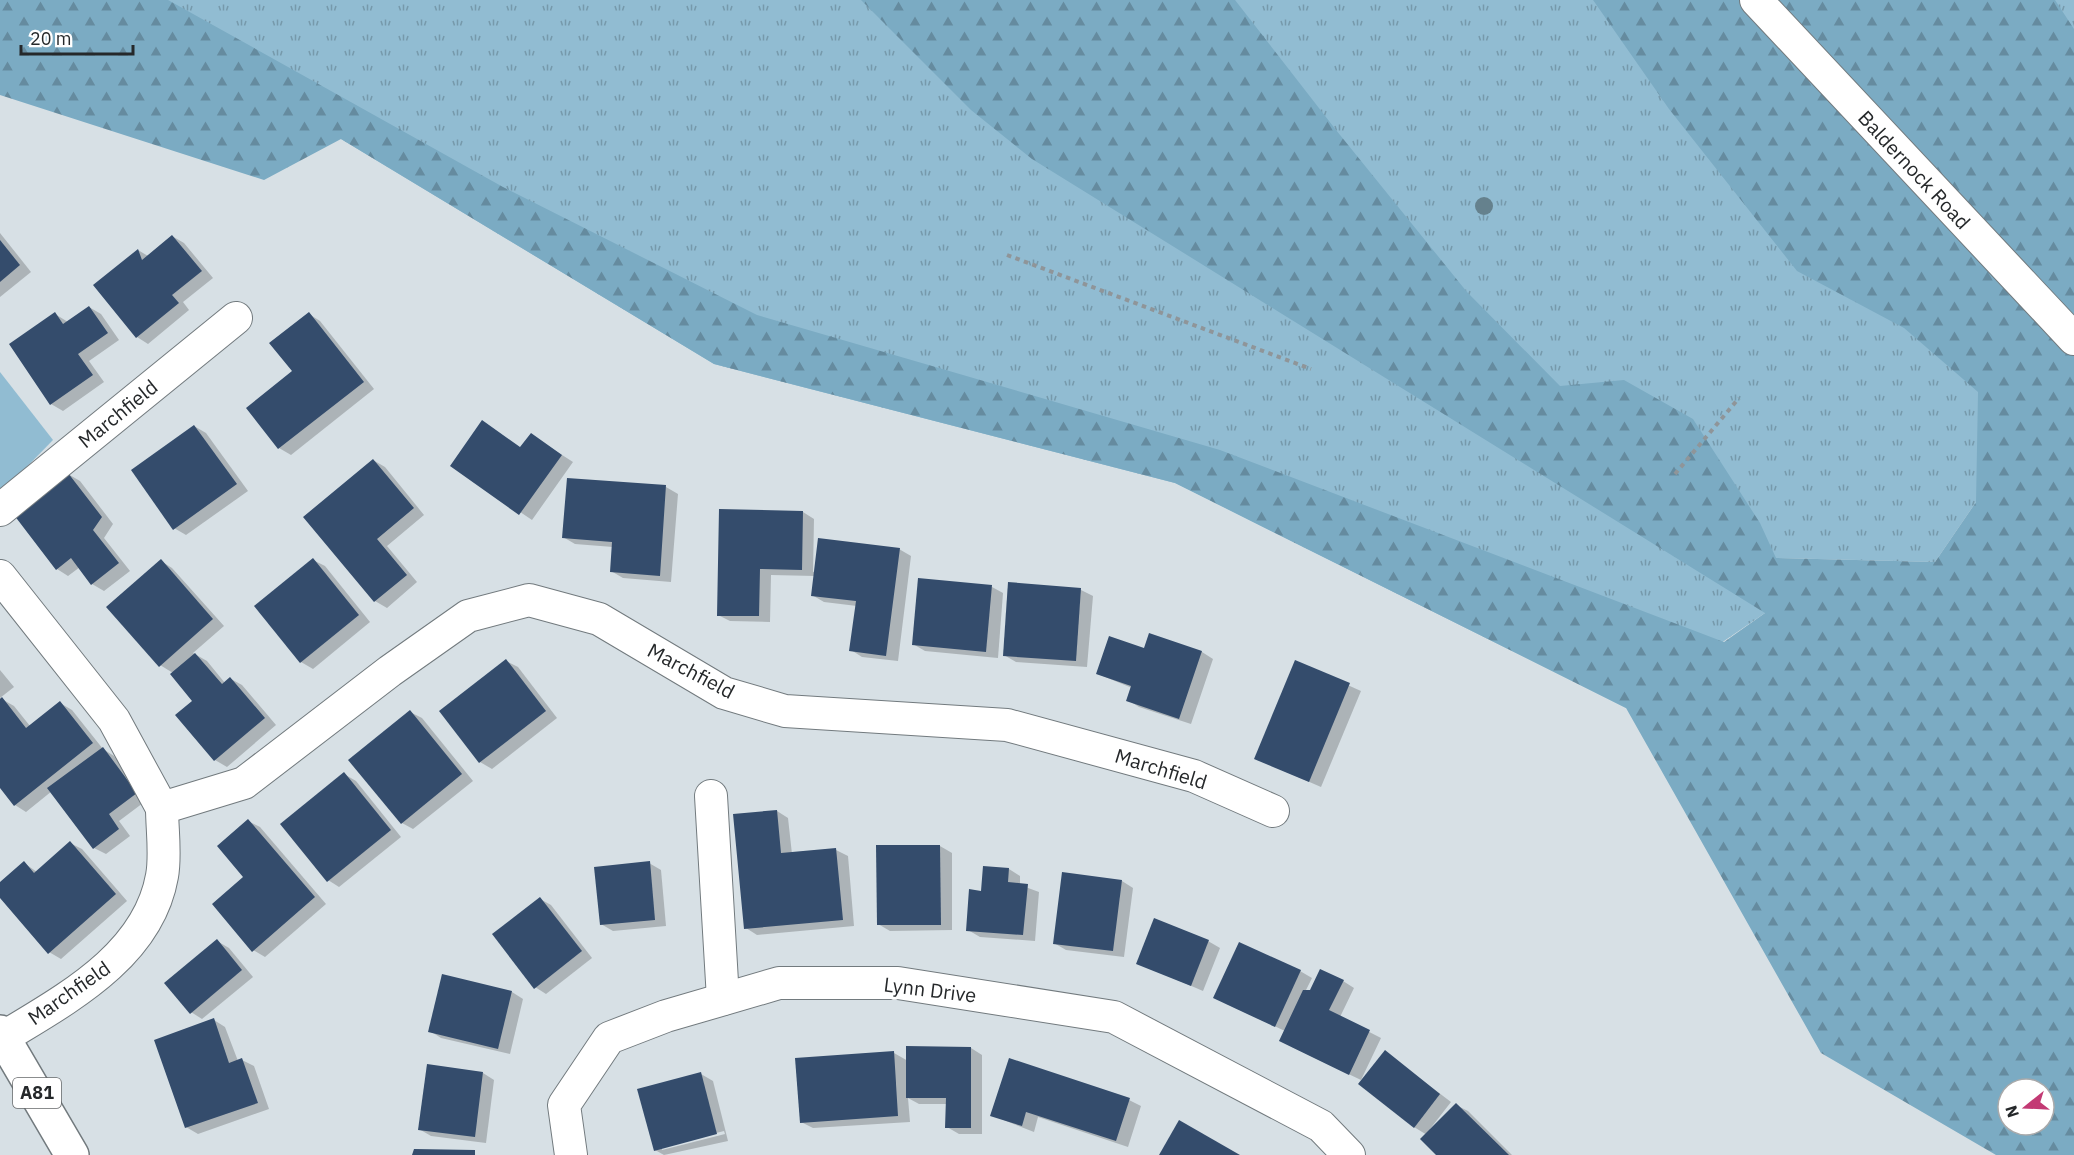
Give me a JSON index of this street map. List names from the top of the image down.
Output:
{
  "streets": {
    "main road": ["A81"],
    "street": ["Baldernock Road", "Marchfield", "Lynn Drive"]
  },
  "crossings": [
    ["Marchfield", "A81"]
  ],
  "scale_bar": "20 m",
  "north": "left"
}
